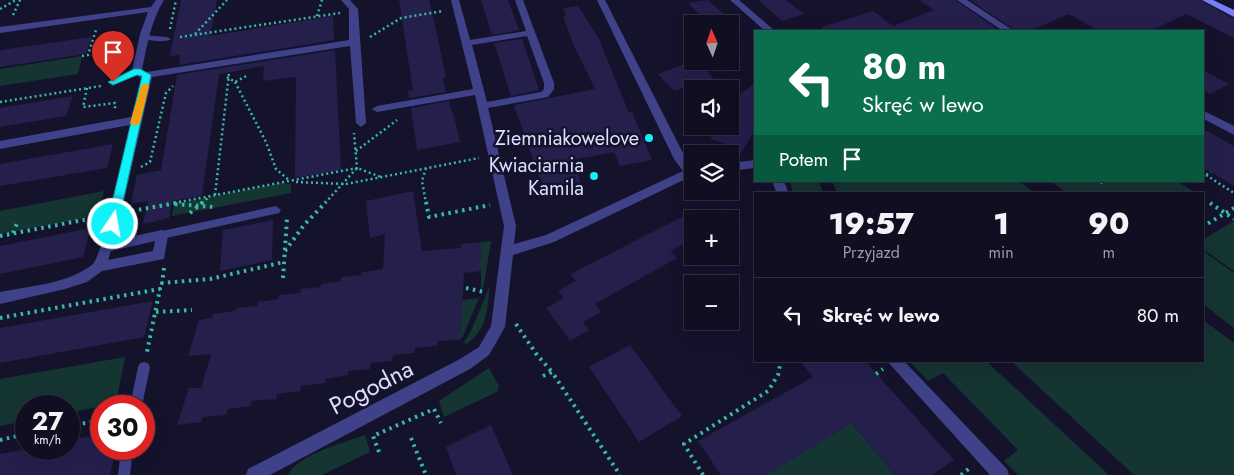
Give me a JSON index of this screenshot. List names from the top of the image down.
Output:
{
  "streets": {
    "street": ["Pogodna"]
  },
  "places": ["Ziemniakowelove", "Kwiaciarnia Kamila"],
  "north": "top",
  "page": {
    "map_buttons": ["+", "−"],
    "turn": ["80 m", "Skręć w lewo"],
    "then": "Potem",
    "eta": [
      "19:57",
      "Przyjazd",
      "1",
      "min",
      "90",
      "m"
    ],
    "list": [
      {
        "name": "Skręć w lewo",
        "value": "80 m"
      }
    ],
    "speed": "27 km/h",
    "limit": "30"
  }
}
